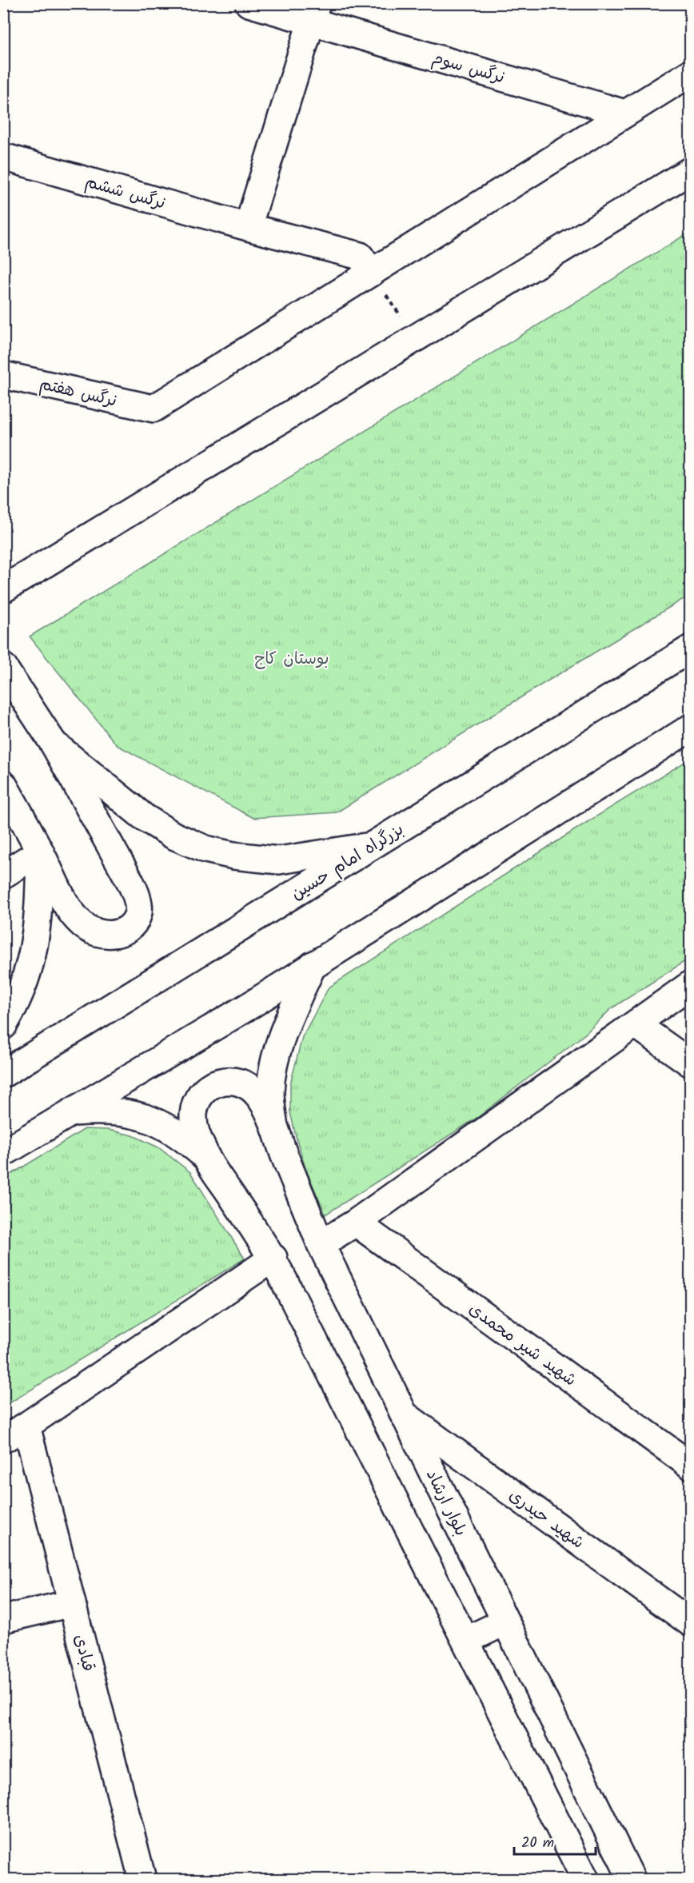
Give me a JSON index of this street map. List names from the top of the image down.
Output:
{
  "streets": {
    "main road": [
      "نرگس سوم",
      "نرگس ششم",
      "نرگس هفتم",
      "بزرگراه امام حسین",
      "شهید شیر محمدی",
      "بلوار ارشاد",
      "شهید حیدری",
      "قبادی"
    ]
  },
  "crossings": [
    ["نرگس ششم", "نرگس هفتم"],
    ["بلوار ارشاد", "شهید حیدری"]
  ],
  "parks": ["بوستان کاج"],
  "scale_bar": "20 m"
}
